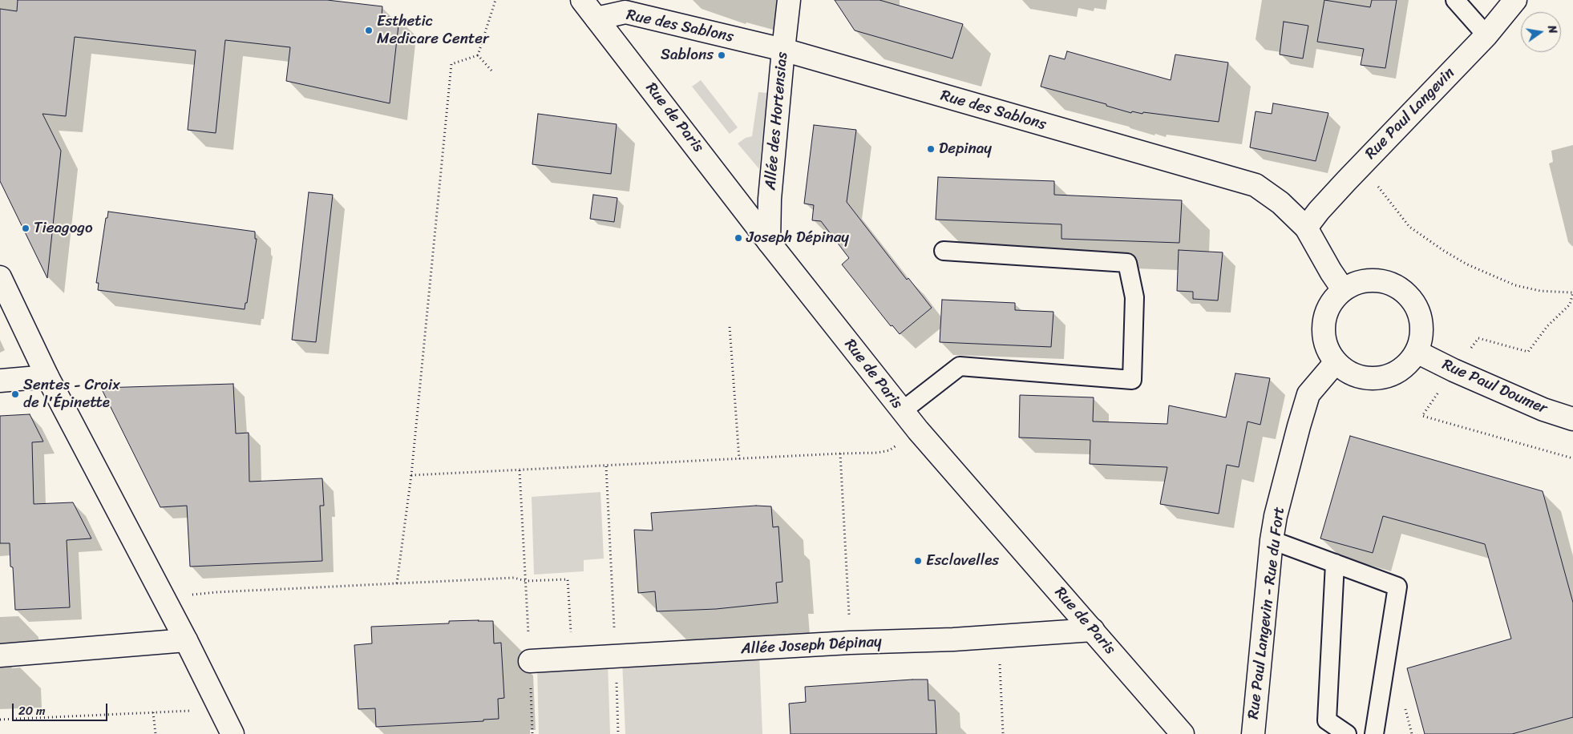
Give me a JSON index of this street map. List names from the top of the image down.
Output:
{
  "streets": {
    "street": [
      "Rue des Sablons",
      "Rue Paul Langevin",
      "Rue de Paris",
      "Allée des Hortensias",
      "Rue Paul Doumer",
      "Rue Paul Langevin - Rue du Fort",
      "Allée Joseph Dépinay"
    ]
  },
  "crossings": [
    ["Rue des Sablons", "Rue Paul Langevin"],
    ["Rue des Sablons", "Rue de Paris"],
    ["Rue des Sablons", "Allée des Hortensias"],
    ["Rue des Sablons", "Rue Paul Doumer"],
    ["Rue des Sablons", "Rue Paul Langevin - Rue du Fort"],
    ["Rue de Paris", "Allée des Hortensias"],
    ["Rue de Paris", "Allée Joseph Dépinay"],
    ["Rue Paul Doumer", "Rue Paul Langevin - Rue du Fort"]
  ],
  "places": [
    "Esthetic Medicare Center",
    "Sablons",
    "Depinay",
    "Tieagogo",
    "Joseph Dépinay",
    "Sentes - Croix de l'Épinette",
    "Esclavelles"
  ],
  "scale_bar": "20 m",
  "north": "right"
}
